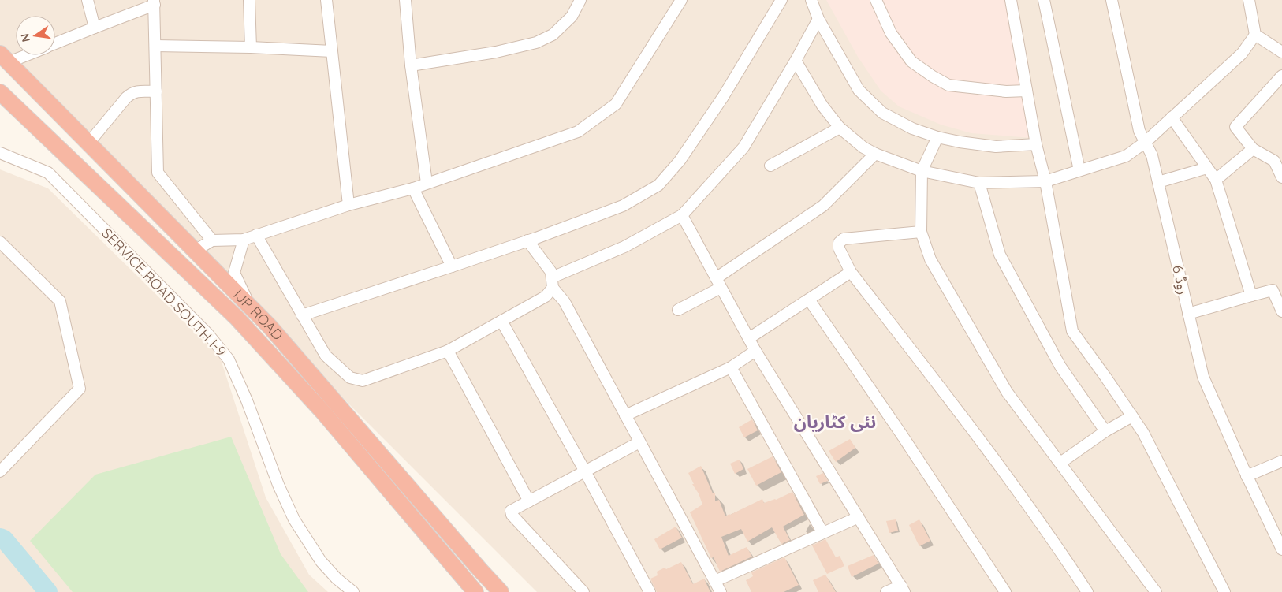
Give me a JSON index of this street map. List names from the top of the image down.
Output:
{
  "streets": {
    "highway": ["IJP ROAD"],
    "street": ["روڈ 6", "SERVICE ROAD SOUTH I-9"]
  },
  "districts": ["نئی کٹاریان"],
  "north": "left"
}
